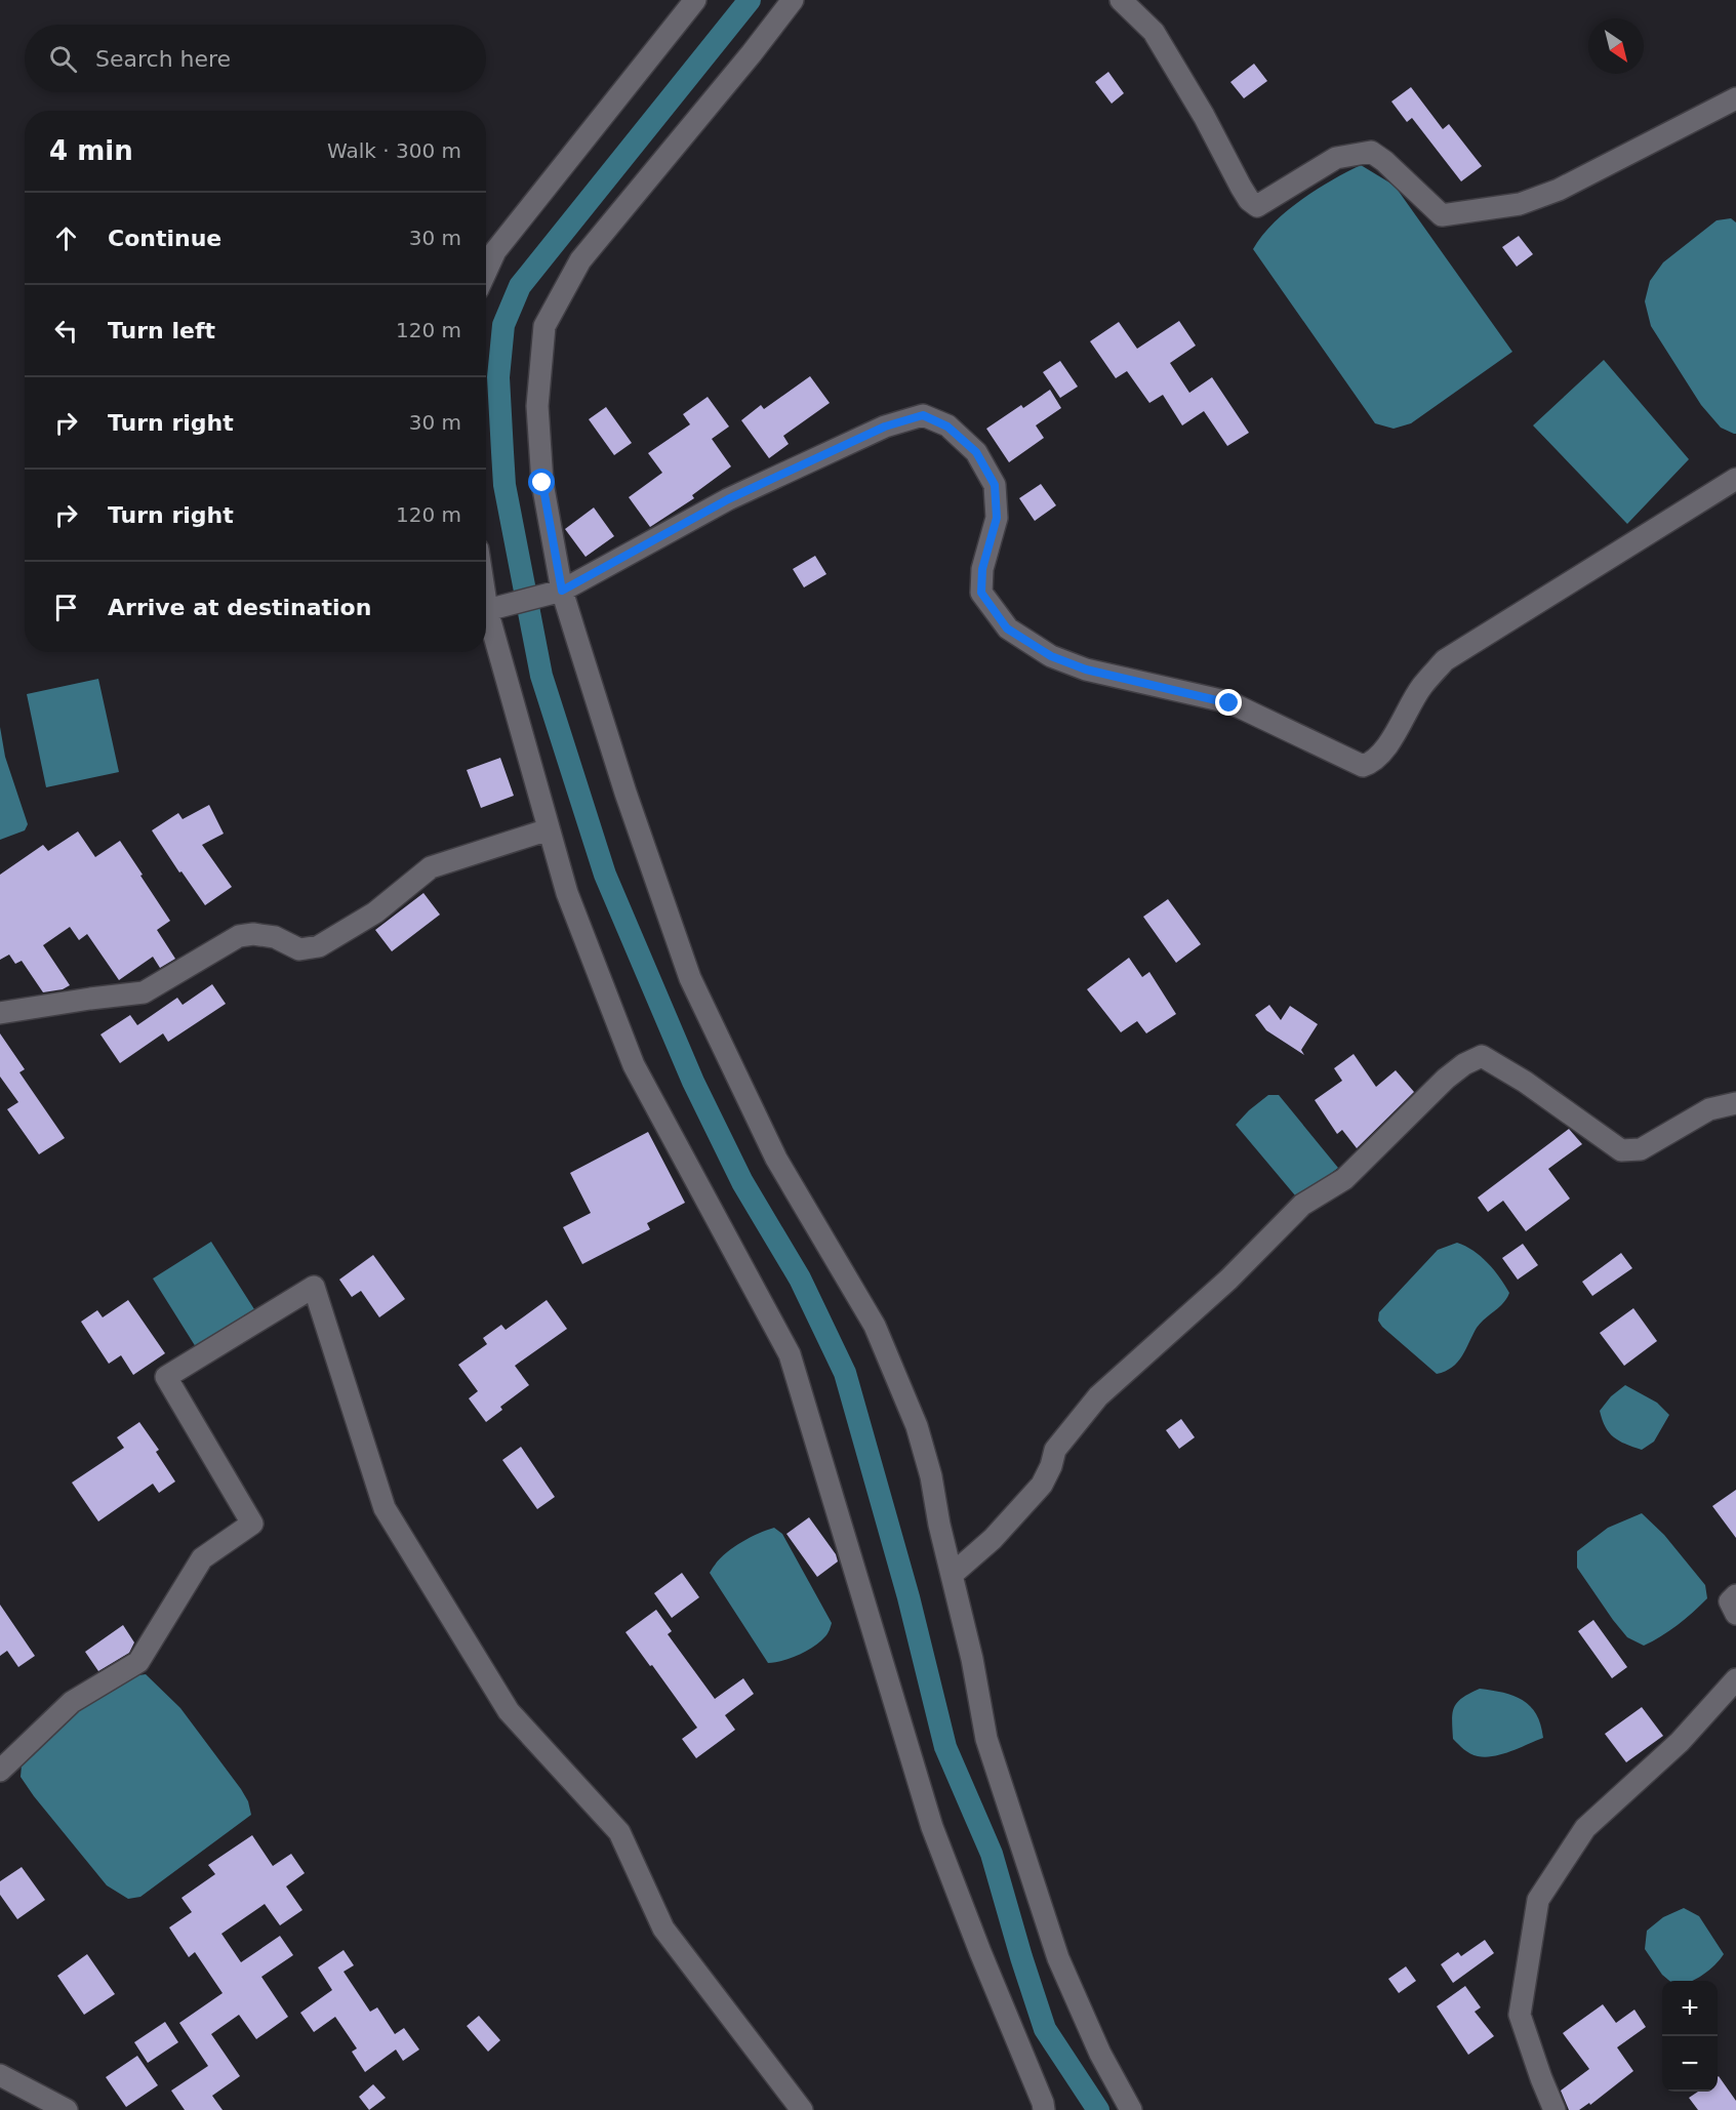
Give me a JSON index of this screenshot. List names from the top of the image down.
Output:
{
  "north": "bottom right",
  "page": {
    "search": "Search here",
    "heading": ["4 min", "Walk · 300 m"],
    "list": [
      ["Continue", "30 m"],
      ["Turn left", "120 m"],
      ["Turn right", "30 m"],
      ["Turn right", "120 m"],
      "Arrive at destination"
    ],
    "map_buttons": ["+", "−"]
  }
}
